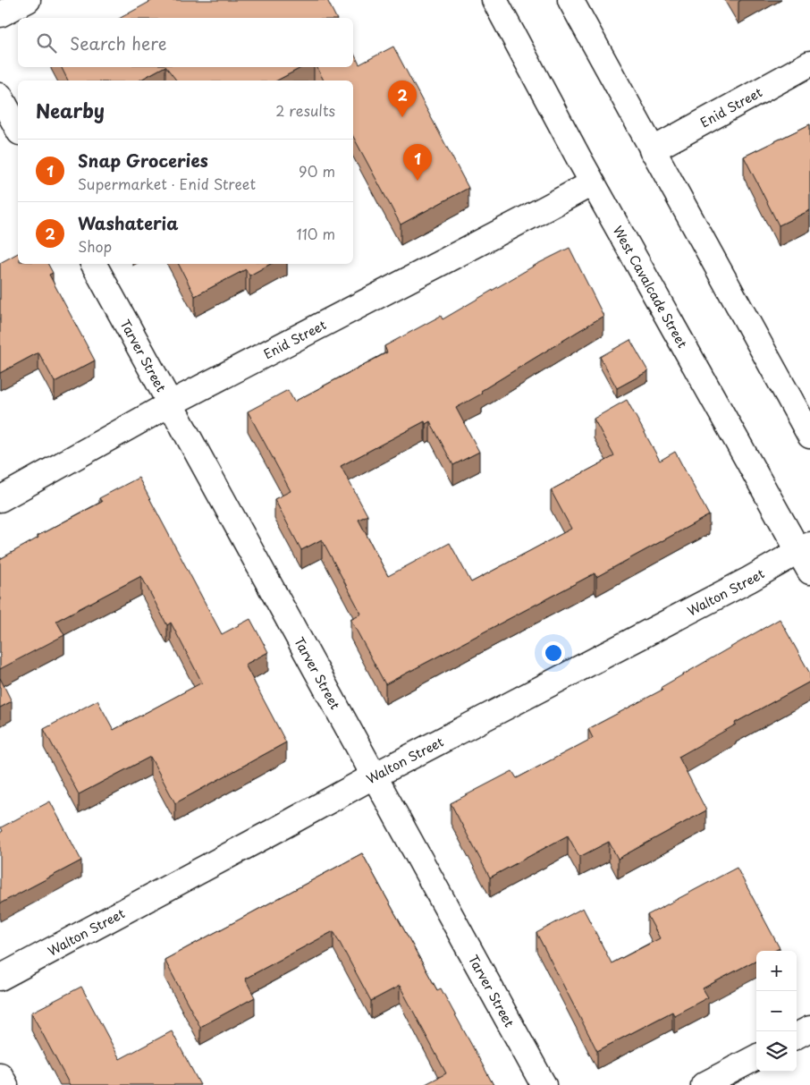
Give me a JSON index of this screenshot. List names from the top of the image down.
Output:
{
  "streets": {
    "street": [
      "Enid Street",
      "West Cavalcade Street",
      "Tarver Street",
      "Walton Street"
    ]
  },
  "crossings": [
    ["Enid Street", "West Cavalcade Street"],
    ["Enid Street", "Tarver Street"],
    ["West Cavalcade Street", "Walton Street"],
    ["Tarver Street", "Walton Street"]
  ],
  "page": {
    "search": "Search here",
    "pins": ["2", "1"],
    "heading": ["Nearby", "2 results"],
    "list": [
      {
        "mark": "1",
        "name": "Snap Groceries",
        "note": "Supermarket · Enid Street",
        "value": "90 m"
      },
      {
        "mark": "2",
        "name": "Washateria",
        "note": "Shop",
        "value": "110 m"
      }
    ],
    "map_buttons": ["+", "−"]
  }
}
